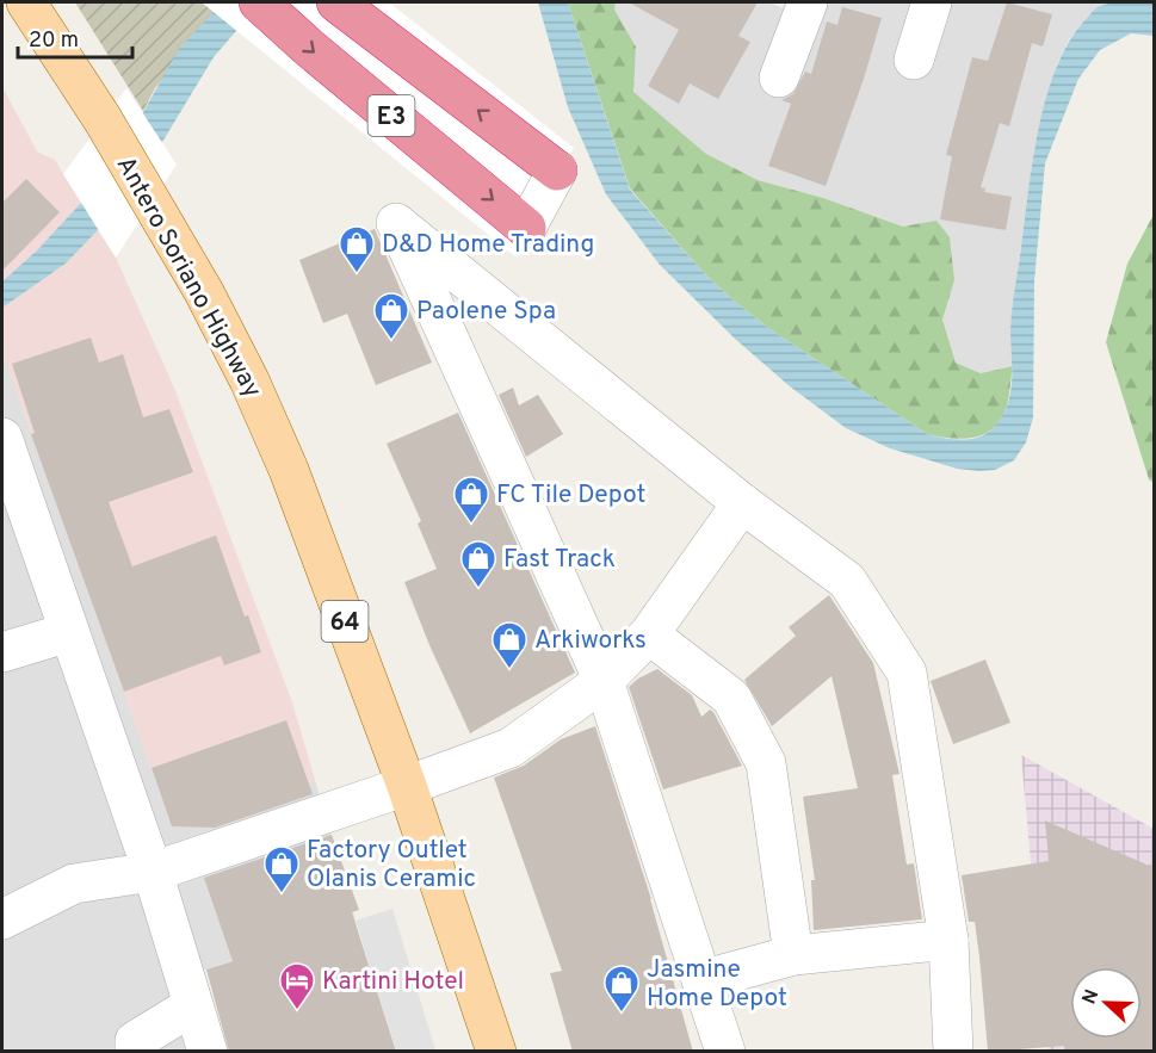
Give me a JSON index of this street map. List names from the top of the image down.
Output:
{
  "streets": {
    "highway": ["E3"],
    "main road": ["Antero Soriano Highway", "64"]
  },
  "places": {
    "shop": [
      "D&D Home Trading",
      "Paolene Spa",
      "FC Tile Depot",
      "Fast Track",
      "Arkiworks",
      "Factory Outlet Olanis Ceramic",
      "Jasmine Home Depot"
    ],
    "hotel": ["Kartini Hotel"]
  },
  "scale_bar": "20 m",
  "north": "left"
}
